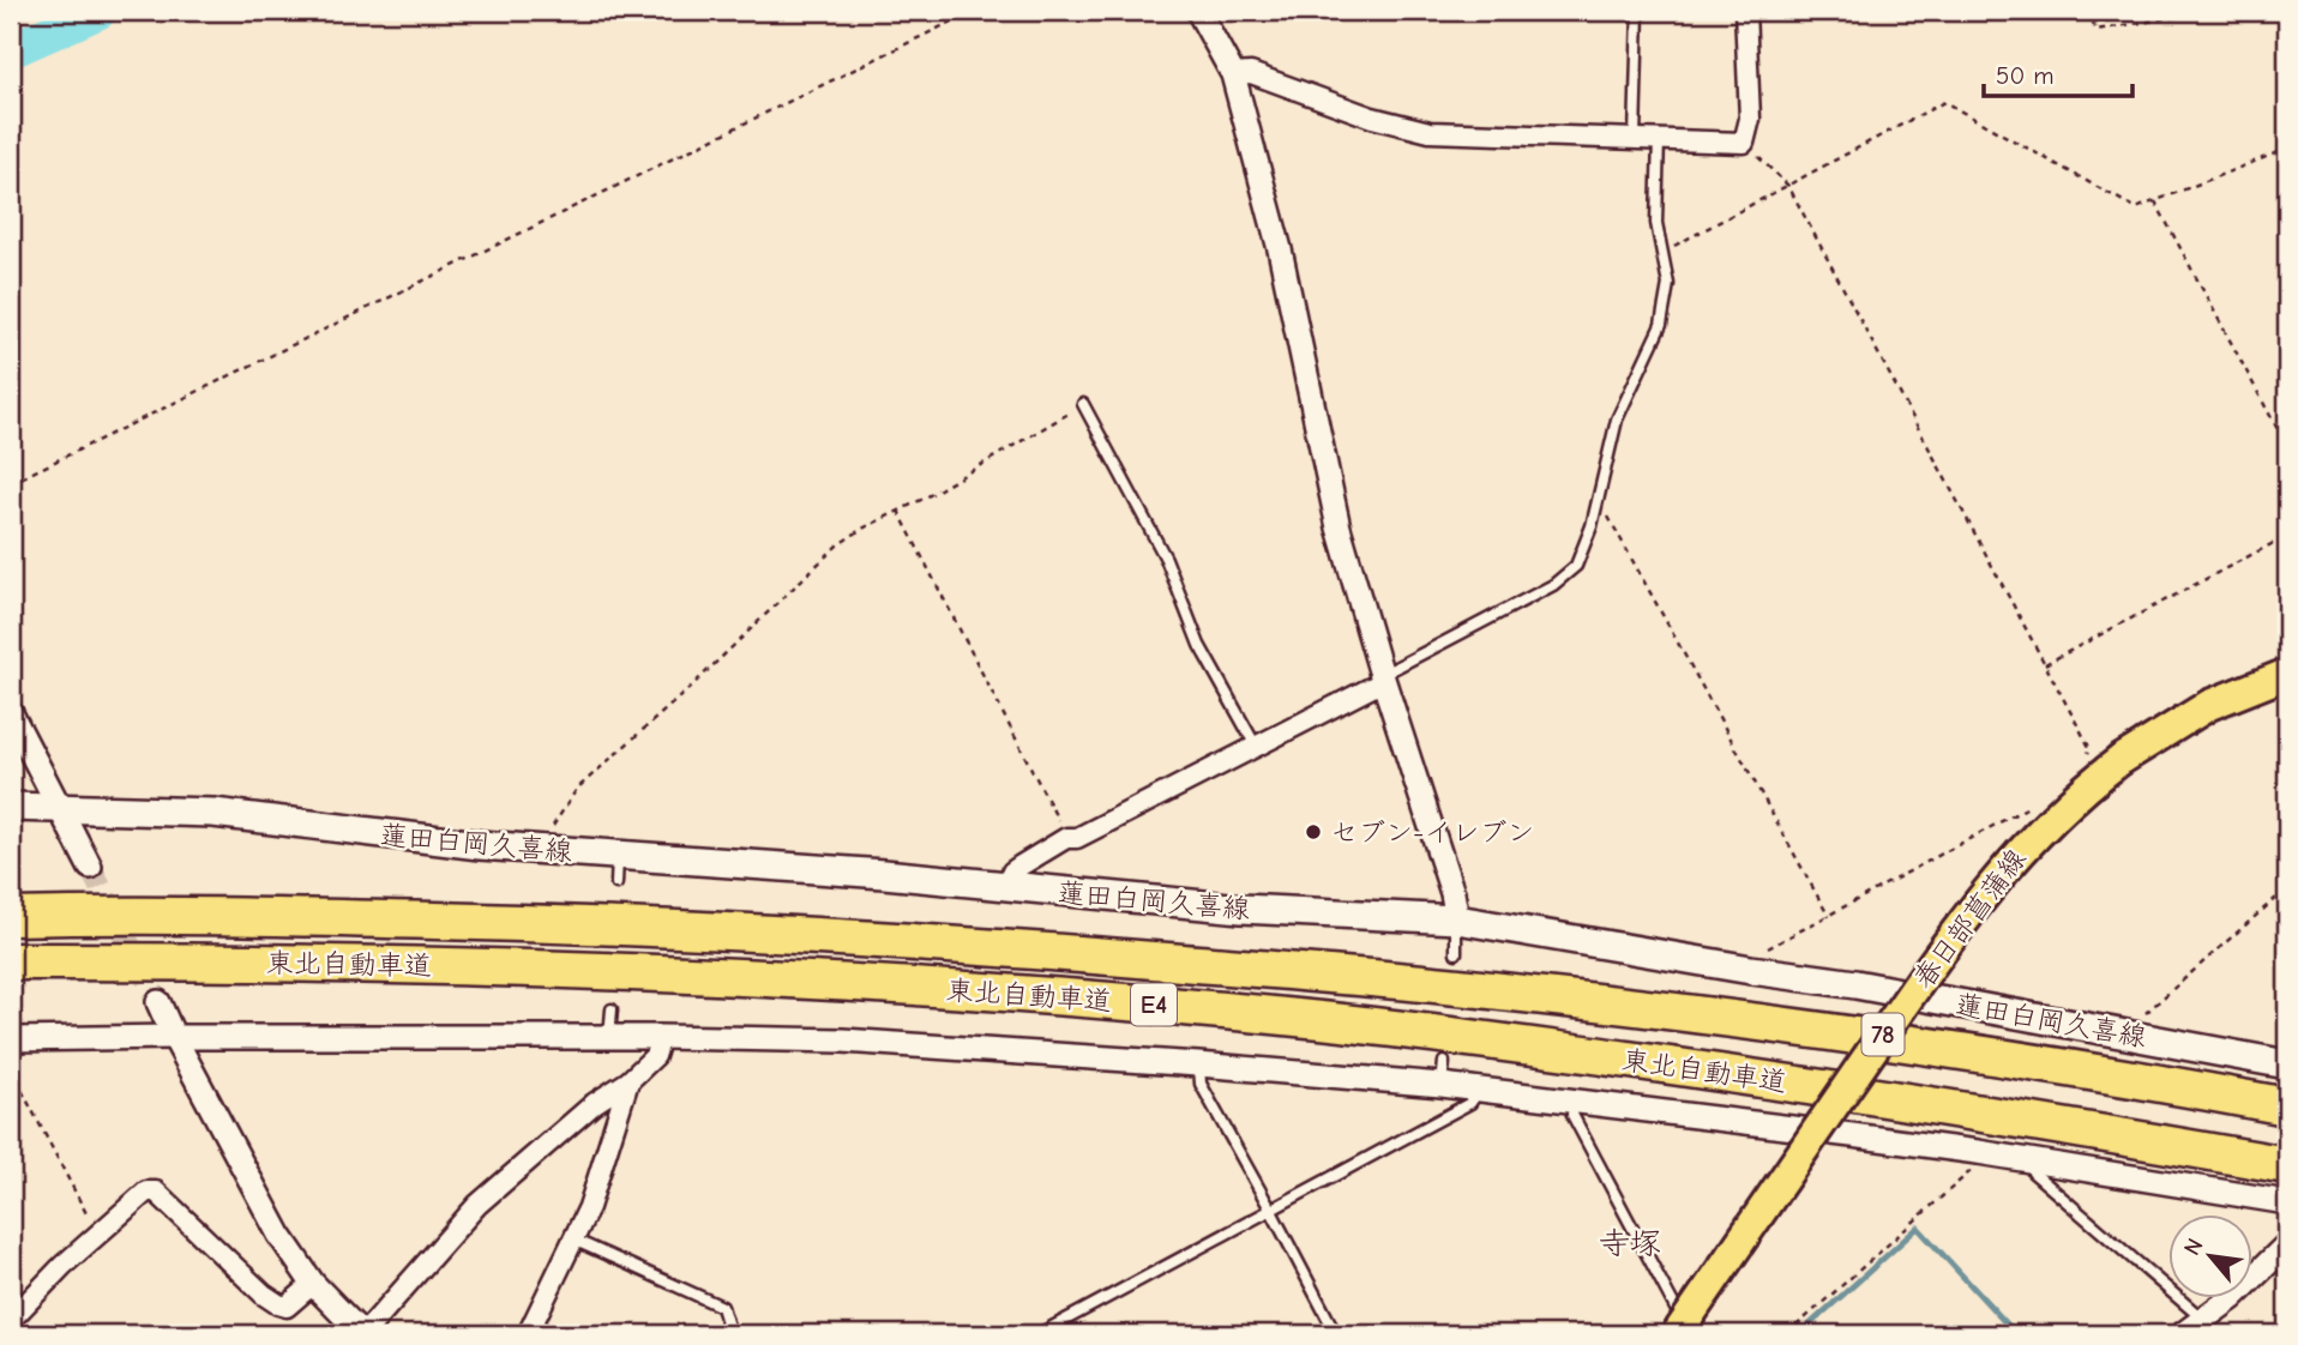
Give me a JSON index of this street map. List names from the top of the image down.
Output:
{
  "streets": {
    "highway": ["東北自動車道", "E4"],
    "main road": ["蓮田白岡久喜線", "春日部菖蒲線", "78"]
  },
  "districts": ["寺塚"],
  "places": ["セブン-イレブン"],
  "scale_bar": "50 m",
  "north": "top left"
}
